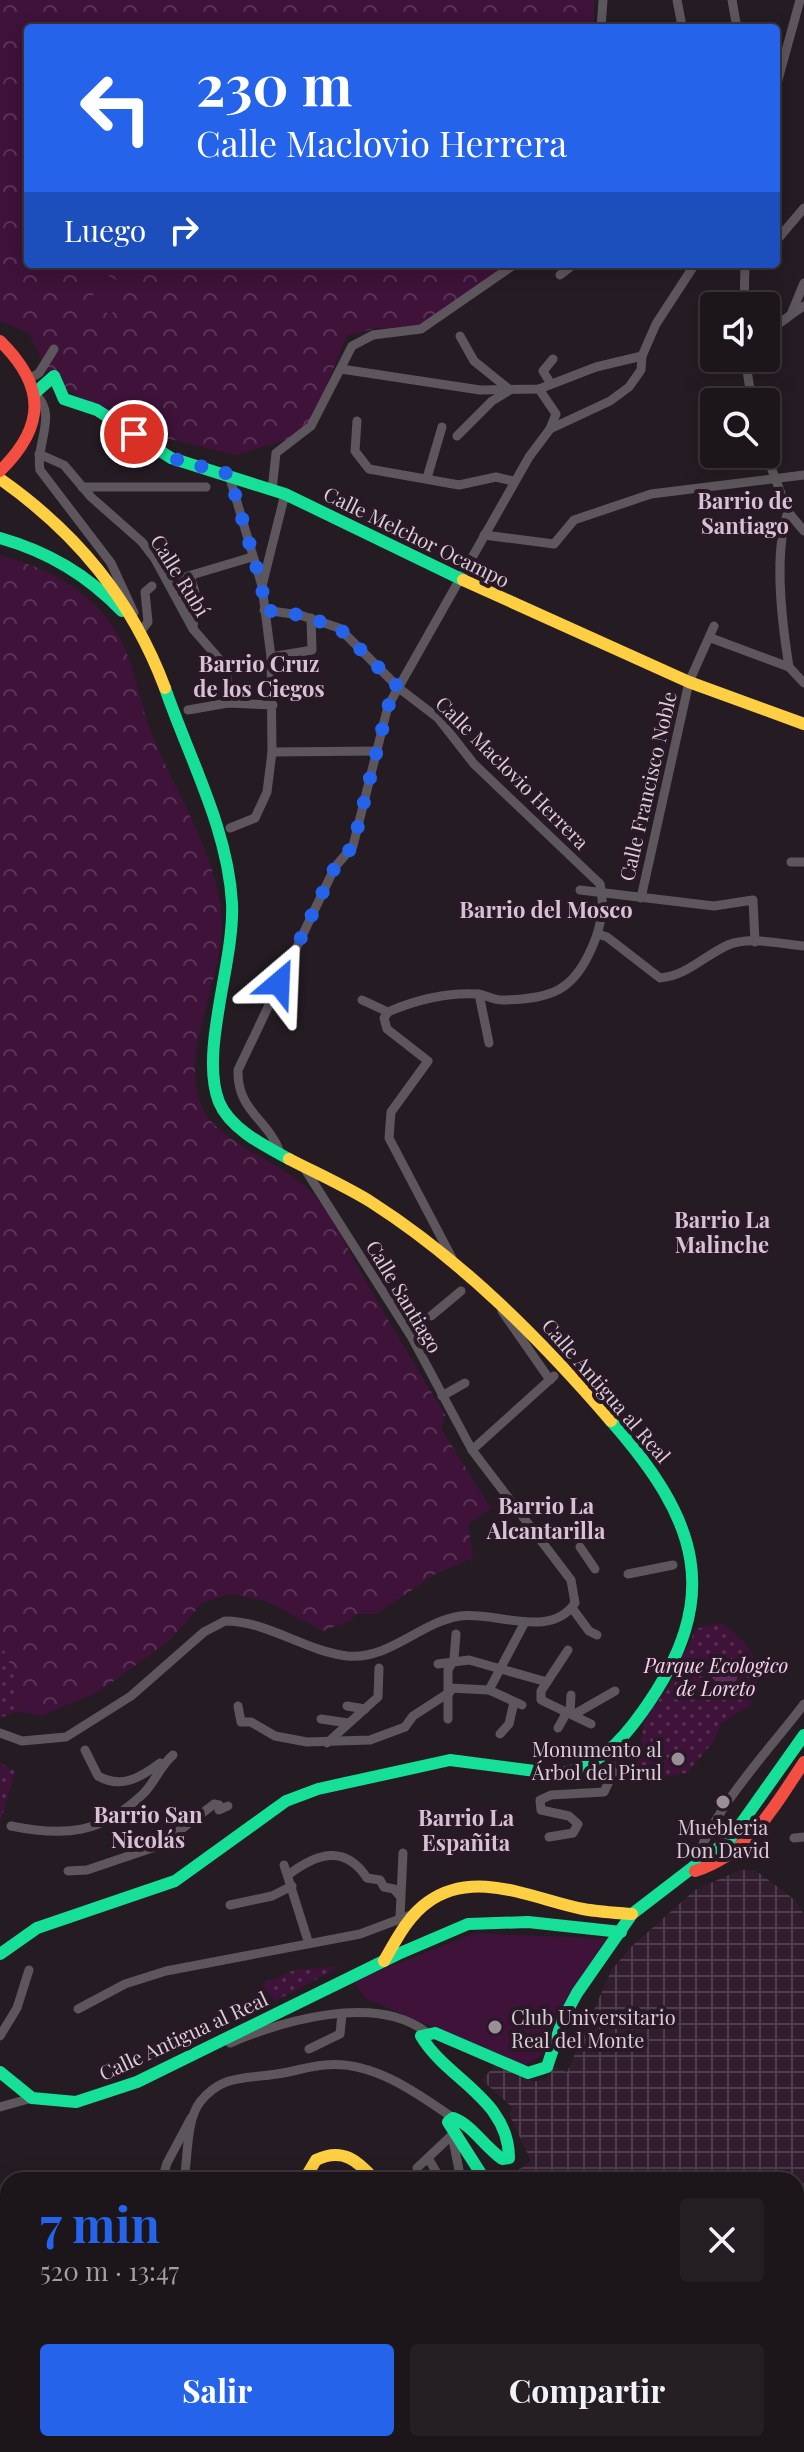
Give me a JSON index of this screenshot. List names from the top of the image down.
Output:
{
  "streets": {
    "main road": ["Calle Melchor Ocampo", "Calle Antigua al Real"],
    "street": [
      "Calle Rubí",
      "Calle Maclovio Herrera",
      "Calle Francisco Noble",
      "Calle Santiago"
    ]
  },
  "crossings": [
    ["Calle Melchor Ocampo", "Calle Francisco Noble"],
    ["Calle Santiago", "Calle Antigua al Real"]
  ],
  "districts": [
    "Barrio de Santiago",
    "Barrio Cruz de los Ciegos",
    "Barrio del Mosco",
    "Barrio La Malinche",
    "Barrio La Alcantarilla",
    "Barrio San Nicolás",
    "Barrio La Españita"
  ],
  "parks": ["Parque Ecologico de Loreto"],
  "places": ["Monumento al Árbol del Pirul", "Muebleria Don David", "Club Universitario Real del Monte"],
  "page": {
    "turn": ["230 m", "Calle Maclovio Herrera"],
    "then": "Luego",
    "heading": ["7 min", "520 m · 13:47"],
    "buttons": ["Salir", "Compartir"]
  }
}
